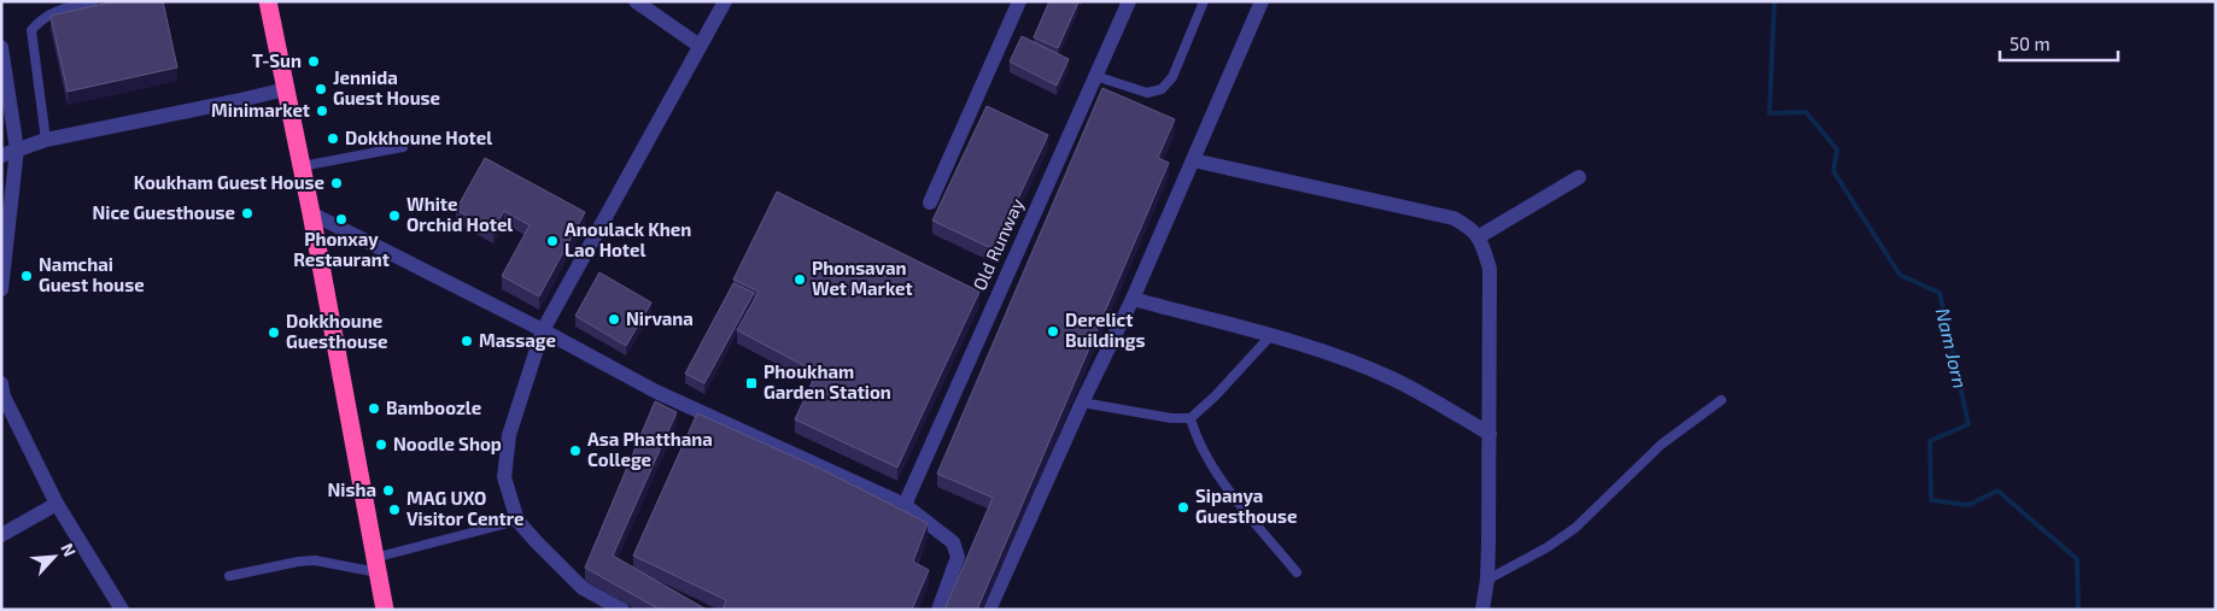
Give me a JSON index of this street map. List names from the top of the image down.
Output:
{
  "streets": {
    "street": ["Old Runway"]
  },
  "water": ["Nam Jorn"],
  "places": {
    "other": [
      "T-Sun",
      "Jennida Guest House",
      "Minimarket",
      "Dokkhoune Hotel",
      "Koukham Guest House",
      "Nice Guesthouse",
      "White Orchid Hotel",
      "Phonxay Restaurant",
      "Anoulack Khen Lao Hotel",
      "Namchai Guest house",
      "Phonsavan Wet Market",
      "Nirvana",
      "Derelict Buildings",
      "Dokkhoune Guesthouse",
      "Massage",
      "Bamboozle",
      "Noodle Shop",
      "Asa Phatthana College",
      "Nisha",
      "Sipanya Guesthouse",
      "MAG UXO Visitor Centre"
    ],
    "transit": ["Phoukham Garden Station"]
  },
  "scale_bar": "50 m",
  "north": "top right"
}
